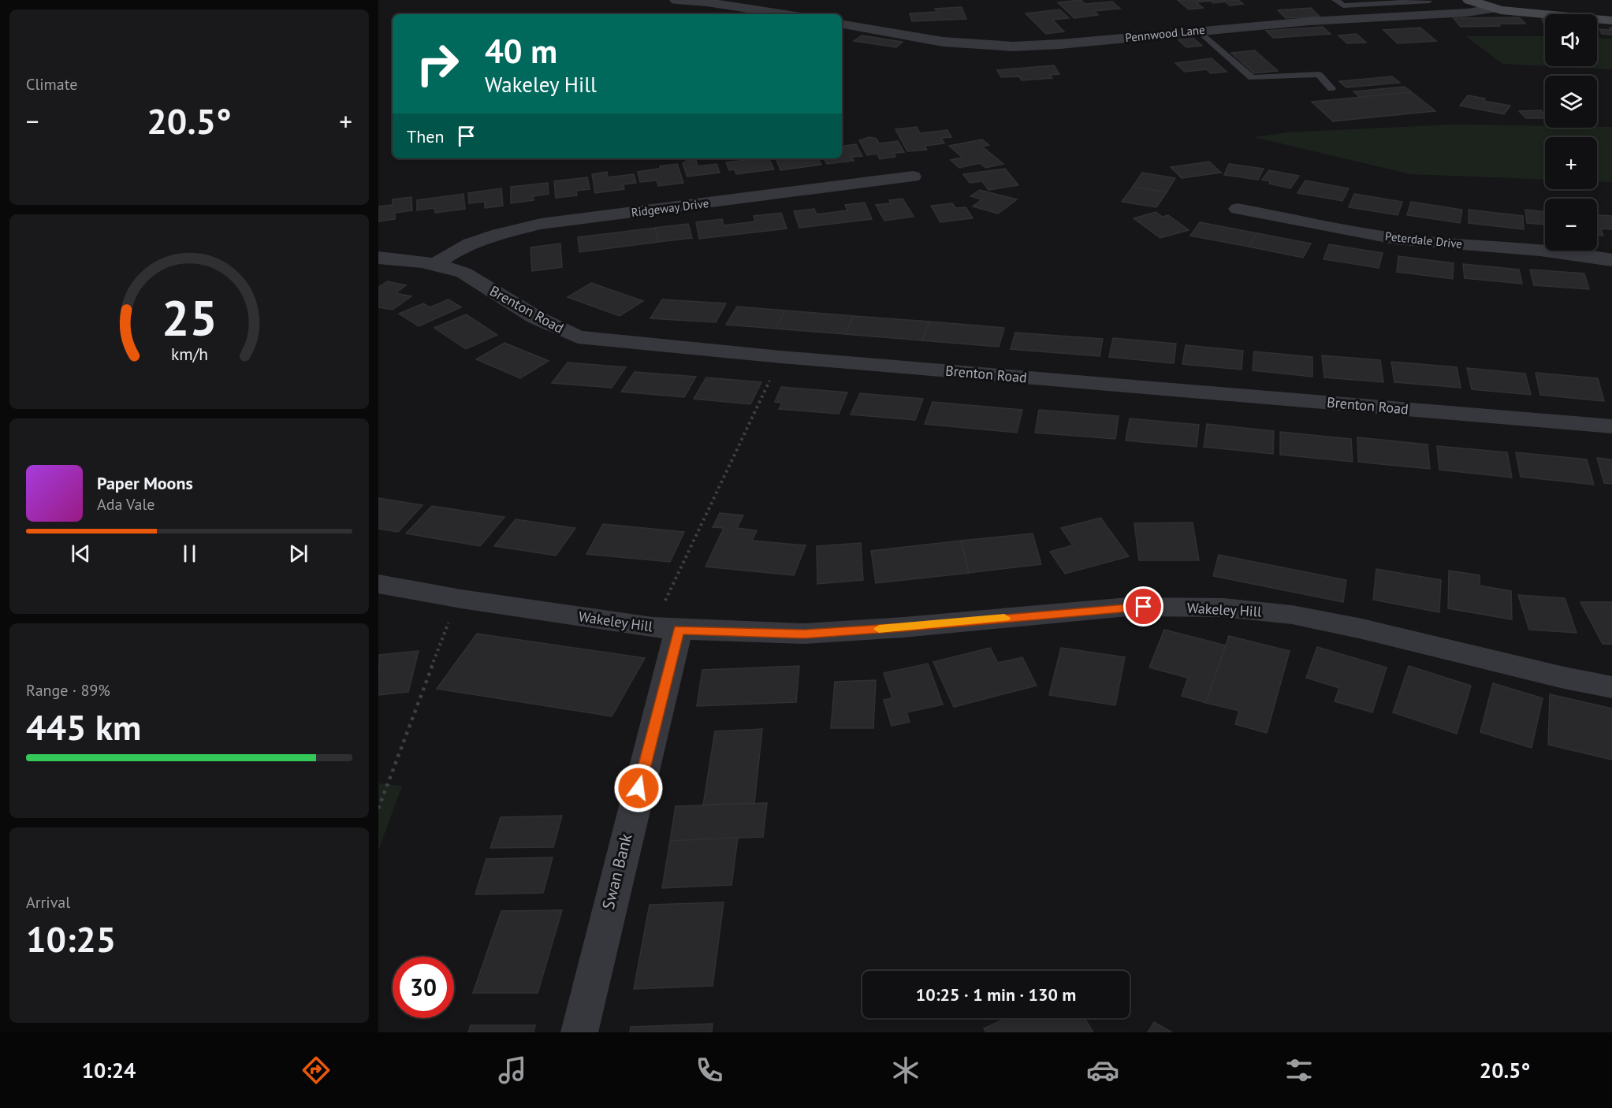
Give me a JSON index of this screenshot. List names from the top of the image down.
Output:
{
  "streets": {
    "street": [
      "Pennwood Lane",
      "Ridgeway Drive",
      "Peterdale Drive",
      "Brenton Road",
      "Wakeley Hill",
      "Swan Bank"
    ]
  },
  "crossings": [
    ["Ridgeway Drive", "Brenton Road"],
    ["Wakeley Hill", "Swan Bank"]
  ],
  "page": {
    "tile": [
      "Climate",
      ["Range · 89%", "445 km"],
      ["Arrival", "10:25"]
    ],
    "map_buttons": ["+", "−"],
    "turn": ["40 m", "Wakeley Hill"],
    "heat": ["−", "20.5°", "+"],
    "then": "Then",
    "song": ["Paper Moons", "Ada Vale"],
    "limit": "30",
    "trip": "10:25 · 1 min · 130 m",
    "tabs": ["10:24", "20.5°"],
    "gauge": ["25", "km/h"]
  }
}
